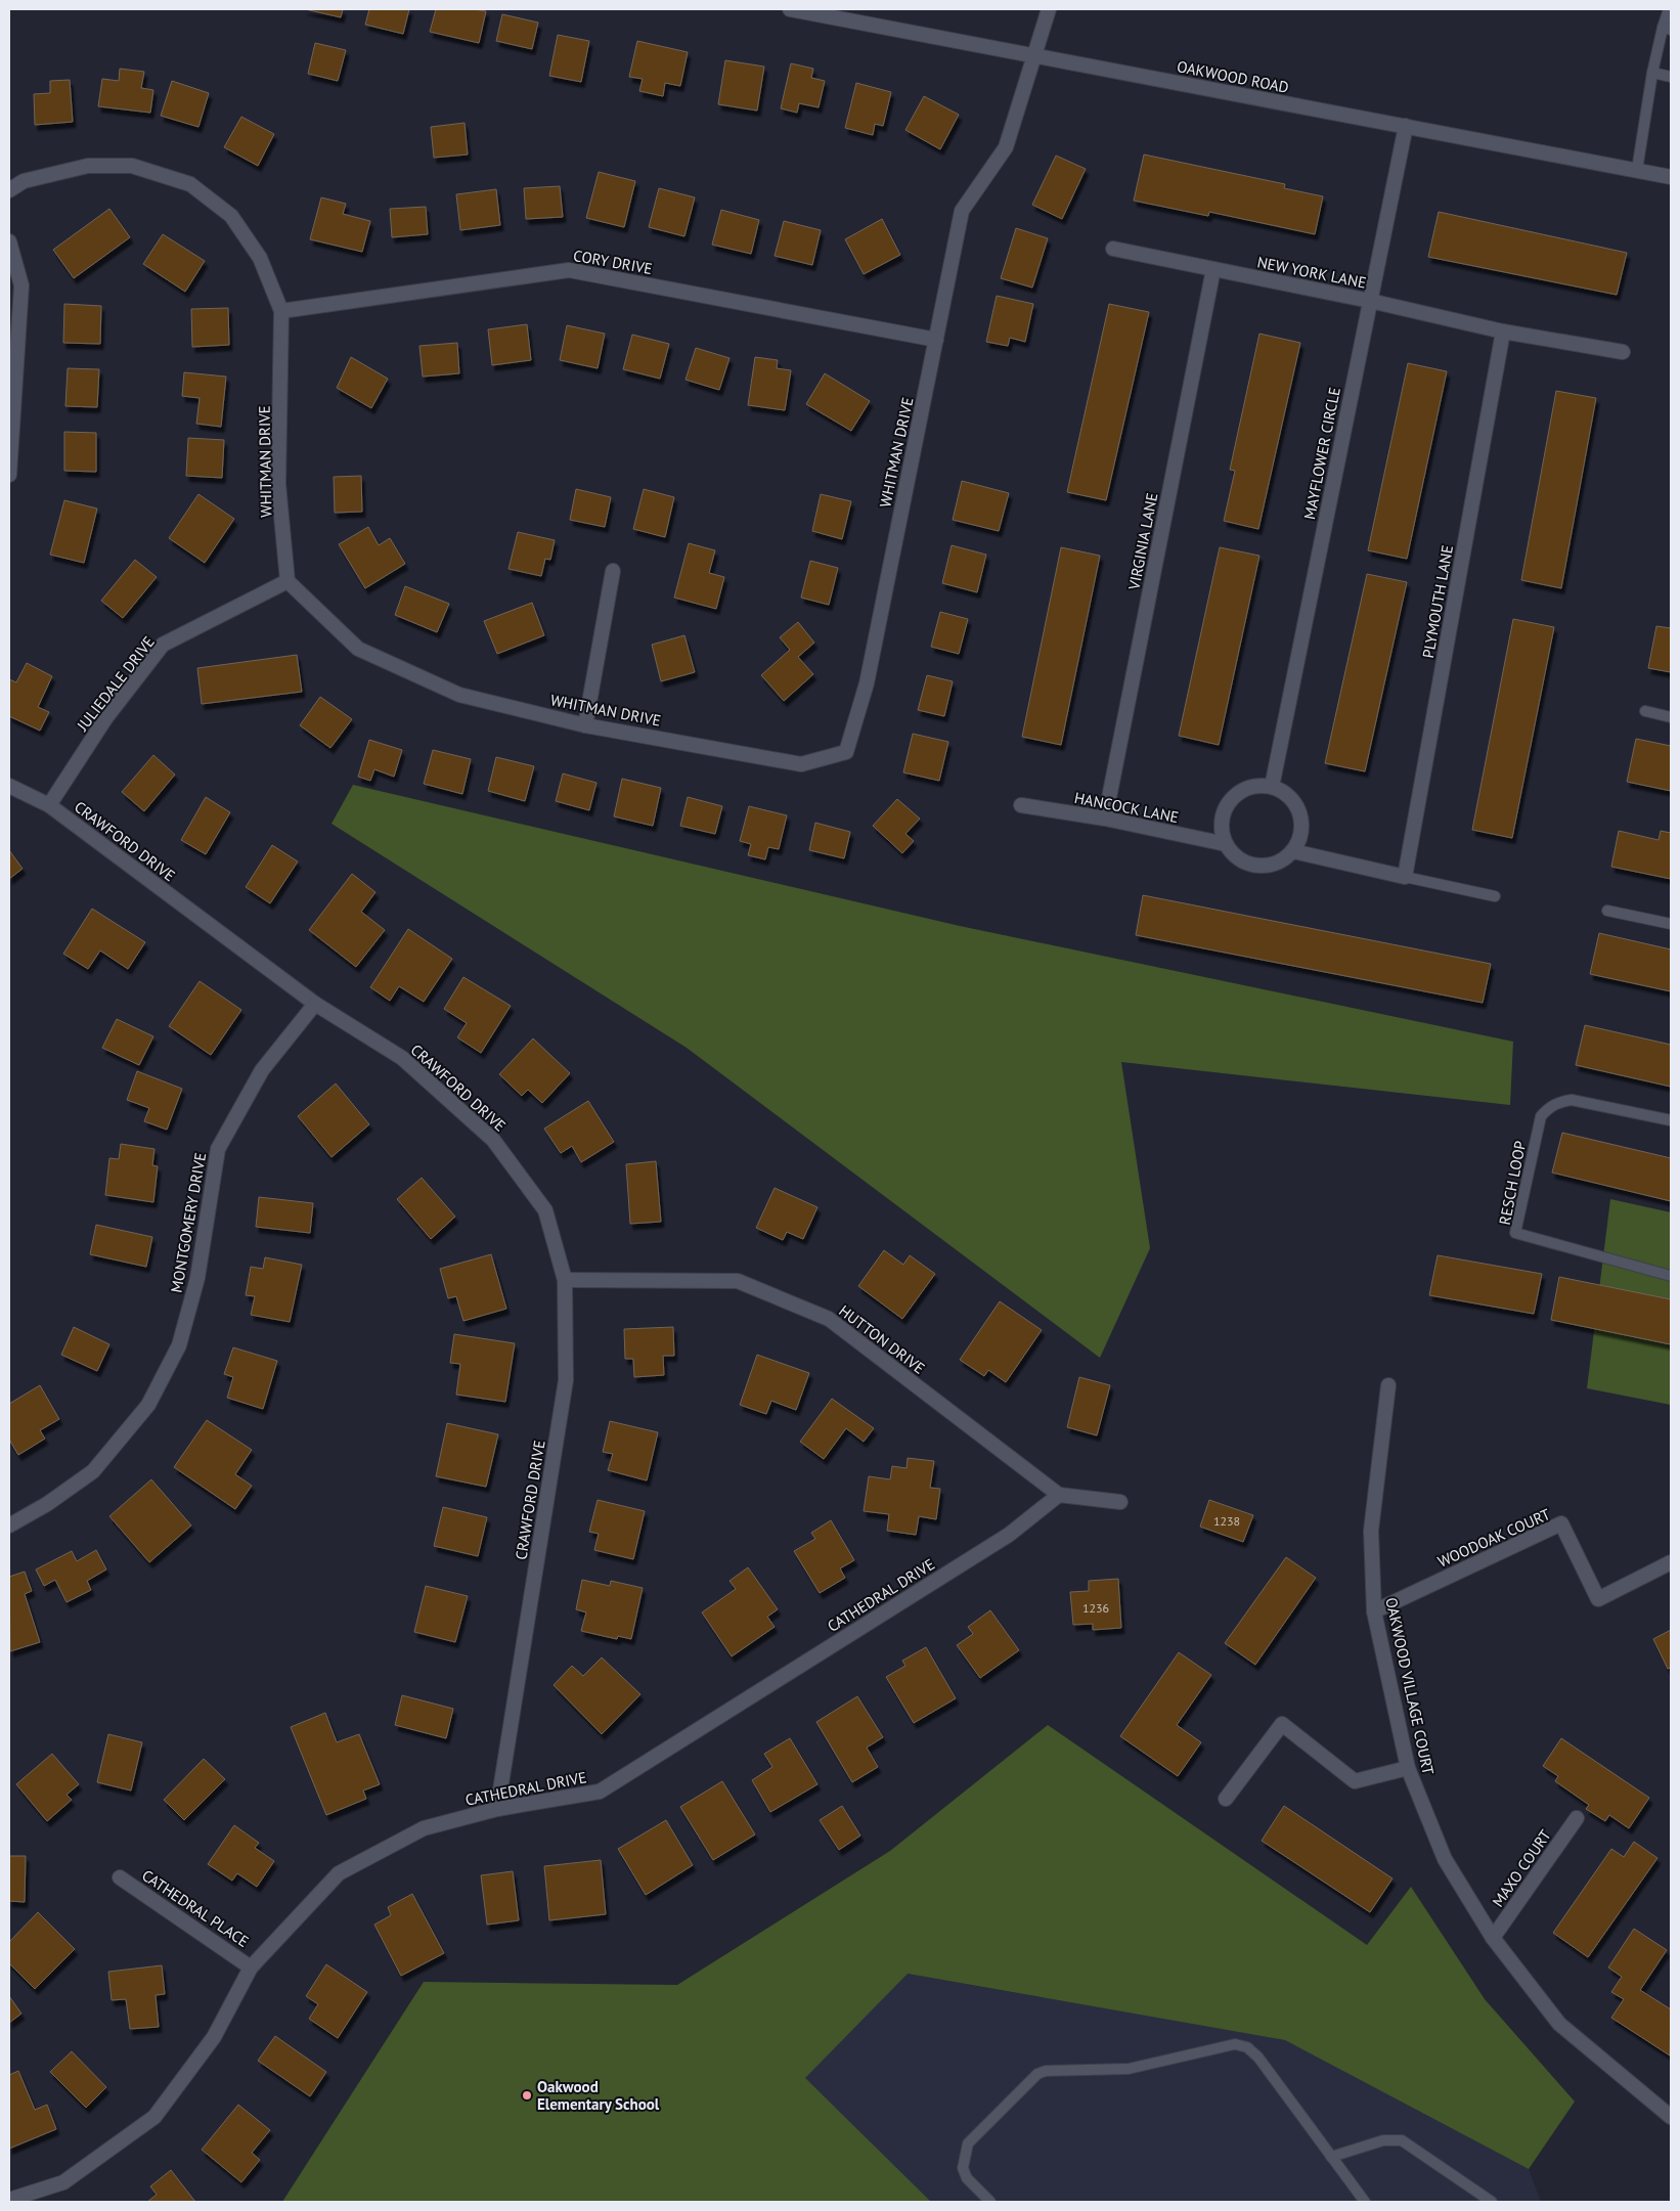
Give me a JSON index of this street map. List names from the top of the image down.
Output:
{
  "streets": {
    "street": [
      "OAKWOOD ROAD",
      "CORY DRIVE",
      "NEW YORK LANE",
      "WHITMAN DRIVE",
      "MAYFLOWER CIRCLE",
      "VIRGINIA LANE",
      "PLYMOUTH LANE",
      "JULIEDALE DRIVE",
      "HANCOCK LANE",
      "CRAWFORD DRIVE",
      "MONTGOMERY DRIVE",
      "HUTTON DRIVE",
      "WOODOAK COURT",
      "CATHEDRAL DRIVE",
      "OAKWOOD VILLAGE COURT",
      "MAXO COURT",
      "CATHEDRAL PLACE"
    ],
    "lane": ["RESCH LOOP"]
  },
  "crossings": [
    ["OAKWOOD ROAD", "WHITMAN DRIVE"],
    ["OAKWOOD ROAD", "MAYFLOWER CIRCLE"],
    ["CORY DRIVE", "WHITMAN DRIVE"],
    ["NEW YORK LANE", "MAYFLOWER CIRCLE"],
    ["NEW YORK LANE", "VIRGINIA LANE"],
    ["NEW YORK LANE", "PLYMOUTH LANE"],
    ["WHITMAN DRIVE", "JULIEDALE DRIVE"],
    ["MAYFLOWER CIRCLE", "HANCOCK LANE"],
    ["VIRGINIA LANE", "HANCOCK LANE"],
    ["JULIEDALE DRIVE", "CRAWFORD DRIVE"],
    ["CRAWFORD DRIVE", "MONTGOMERY DRIVE"],
    ["CRAWFORD DRIVE", "HUTTON DRIVE"],
    ["CRAWFORD DRIVE", "CATHEDRAL DRIVE"],
    ["HUTTON DRIVE", "CATHEDRAL DRIVE"],
    ["WOODOAK COURT", "OAKWOOD VILLAGE COURT"],
    ["CATHEDRAL DRIVE", "CATHEDRAL PLACE"],
    ["OAKWOOD VILLAGE COURT", "MAXO COURT"]
  ],
  "places": ["Oakwood Elementary School"],
  "house_numbers": ["1238", "1236"]
}
